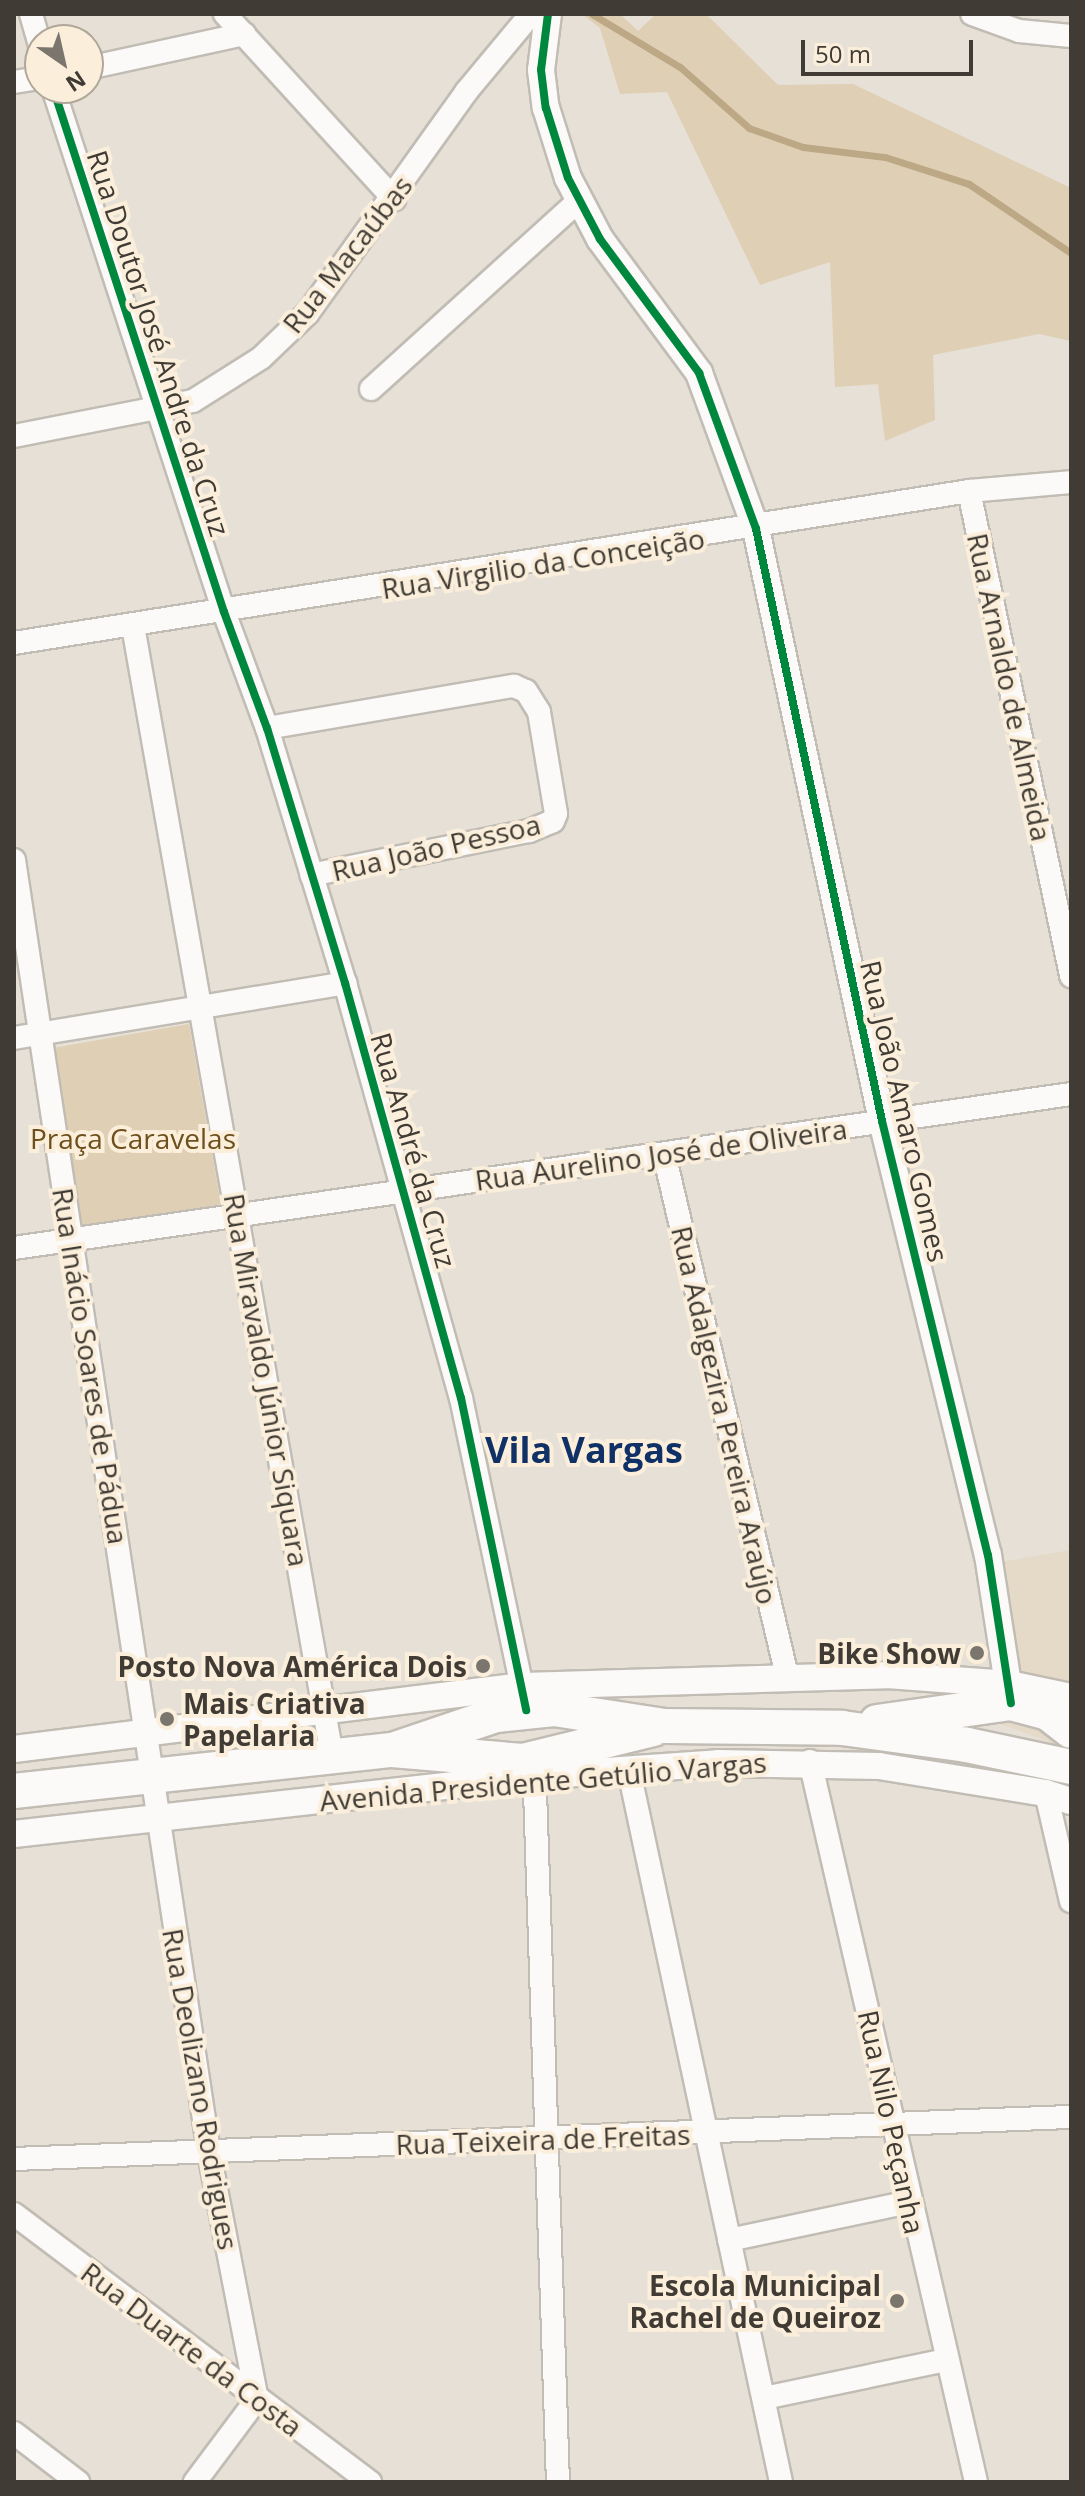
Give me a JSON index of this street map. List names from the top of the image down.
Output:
{
  "streets": {
    "main road": ["Avenida Presidente Getúlio Vargas"],
    "street": [
      "Rua Macaúbas",
      "Rua Doutor José Andre da Cruz",
      "Rua Virgilio da Conceição",
      "Rua Arnaldo de Almeida",
      "Rua João Pessoa",
      "Rua João Amaro Gomes",
      "Rua André da Cruz",
      "Rua Aurelino José de Oliveira",
      "Rua Inácio Soares de Pádua",
      "Rua Miravaldo Júnior Siquara",
      "Rua Adalgezira Pereira Araújo",
      "Rua Deolizano Rodrigues",
      "Rua Nilo Peçanha",
      "Rua Teixeira de Freitas",
      "Rua Duarte da Costa"
    ]
  },
  "crossings": [
    ["Rua Macaúbas", "Rua Doutor José Andre da Cruz"],
    ["Rua Doutor José Andre da Cruz", "Rua Virgilio da Conceição"],
    ["Rua Doutor José Andre da Cruz", "Rua André da Cruz"],
    ["Rua Virgilio da Conceição", "Rua Arnaldo de Almeida"],
    ["Rua Virgilio da Conceição", "Rua João Amaro Gomes"],
    ["Rua Virgilio da Conceição", "Rua André da Cruz"],
    ["Rua Virgilio da Conceição", "Rua Miravaldo Júnior Siquara"],
    ["Rua João Pessoa", "Rua André da Cruz"],
    ["Rua João Amaro Gomes", "Rua Aurelino José de Oliveira"],
    ["Rua João Amaro Gomes", "Avenida Presidente Getúlio Vargas"],
    ["Rua André da Cruz", "Rua Aurelino José de Oliveira"],
    ["Rua André da Cruz", "Avenida Presidente Getúlio Vargas"],
    ["Rua Aurelino José de Oliveira", "Rua Inácio Soares de Pádua"],
    ["Rua Aurelino José de Oliveira", "Rua Miravaldo Júnior Siquara"],
    ["Rua Aurelino José de Oliveira", "Rua Adalgezira Pereira Araújo"],
    ["Rua Inácio Soares de Pádua", "Avenida Presidente Getúlio Vargas"],
    ["Rua Inácio Soares de Pádua", "Rua Deolizano Rodrigues"],
    ["Rua Miravaldo Júnior Siquara", "Avenida Presidente Getúlio Vargas"],
    ["Rua Adalgezira Pereira Araújo", "Avenida Presidente Getúlio Vargas"],
    ["Avenida Presidente Getúlio Vargas", "Rua Deolizano Rodrigues"],
    ["Avenida Presidente Getúlio Vargas", "Rua Nilo Peçanha"],
    ["Rua Deolizano Rodrigues", "Rua Teixeira de Freitas"],
    ["Rua Deolizano Rodrigues", "Rua Duarte da Costa"],
    ["Rua Nilo Peçanha", "Rua Teixeira de Freitas"]
  ],
  "districts": ["Vila Vargas"],
  "parks": ["Praça Caravelas"],
  "places": [
    "Bike Show",
    "Posto Nova América Dois",
    "Mais Criativa Papelaria",
    "Escola Municipal Rachel de Queiroz"
  ],
  "scale_bar": "50 m",
  "north": "bottom right"
}
